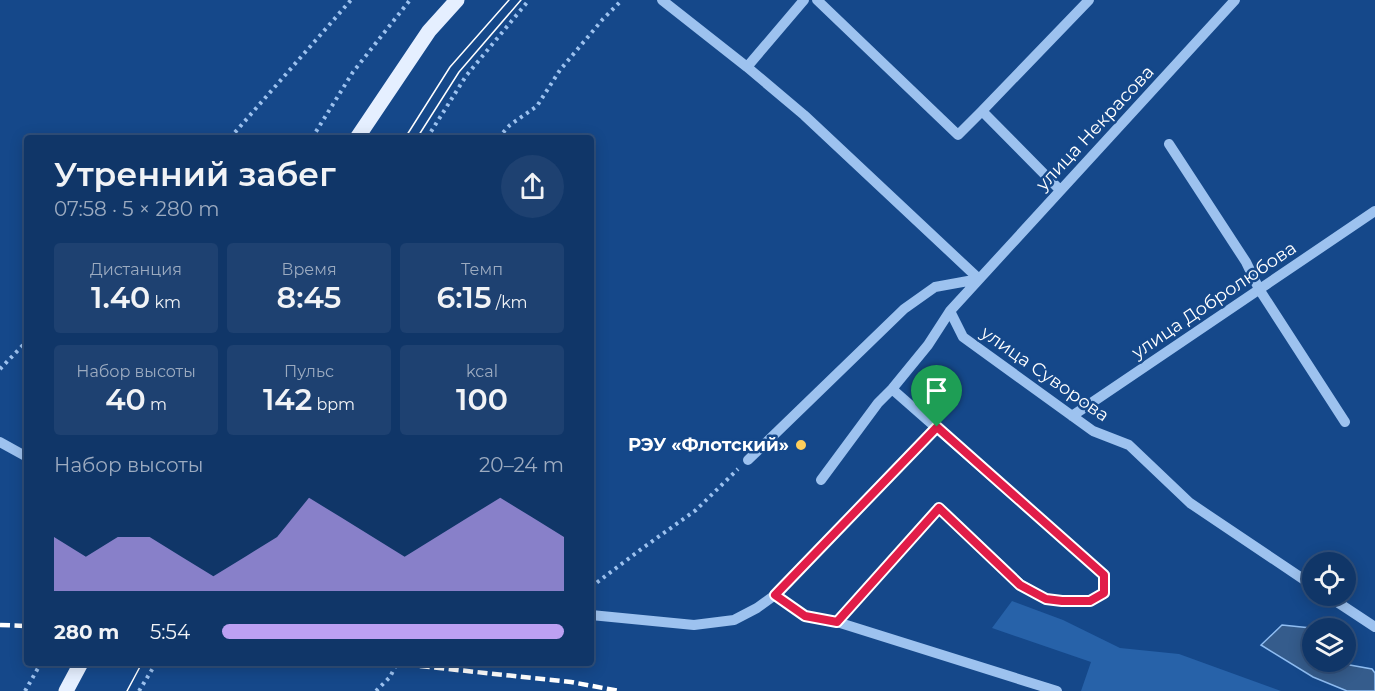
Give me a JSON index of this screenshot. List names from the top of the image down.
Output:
{
  "streets": {
    "street": ["улица Некрасова", "улица Добролюбова", "улица Суворова"]
  },
  "crossings": [
    ["улица Добролюбова", "улица Суворова"]
  ],
  "places": ["РЭУ «Флотский»"],
  "page": {
    "heading": ["Утренний забег", "07:58 · 5 × 280 m"],
    "stats": [
      ["Дистанция", "1.40 km"],
      ["Время", "8:45"],
      ["Темп", "6:15 /km"],
      ["Набор высоты", "40 m"],
      ["Пульс", "142 bpm"],
      ["kcal", "100"]
    ],
    "chart": ["Набор высоты", "20–24 m"],
    "list": [
      {
        "name": "280 m",
        "note": "5:54"
      }
    ]
  }
}
